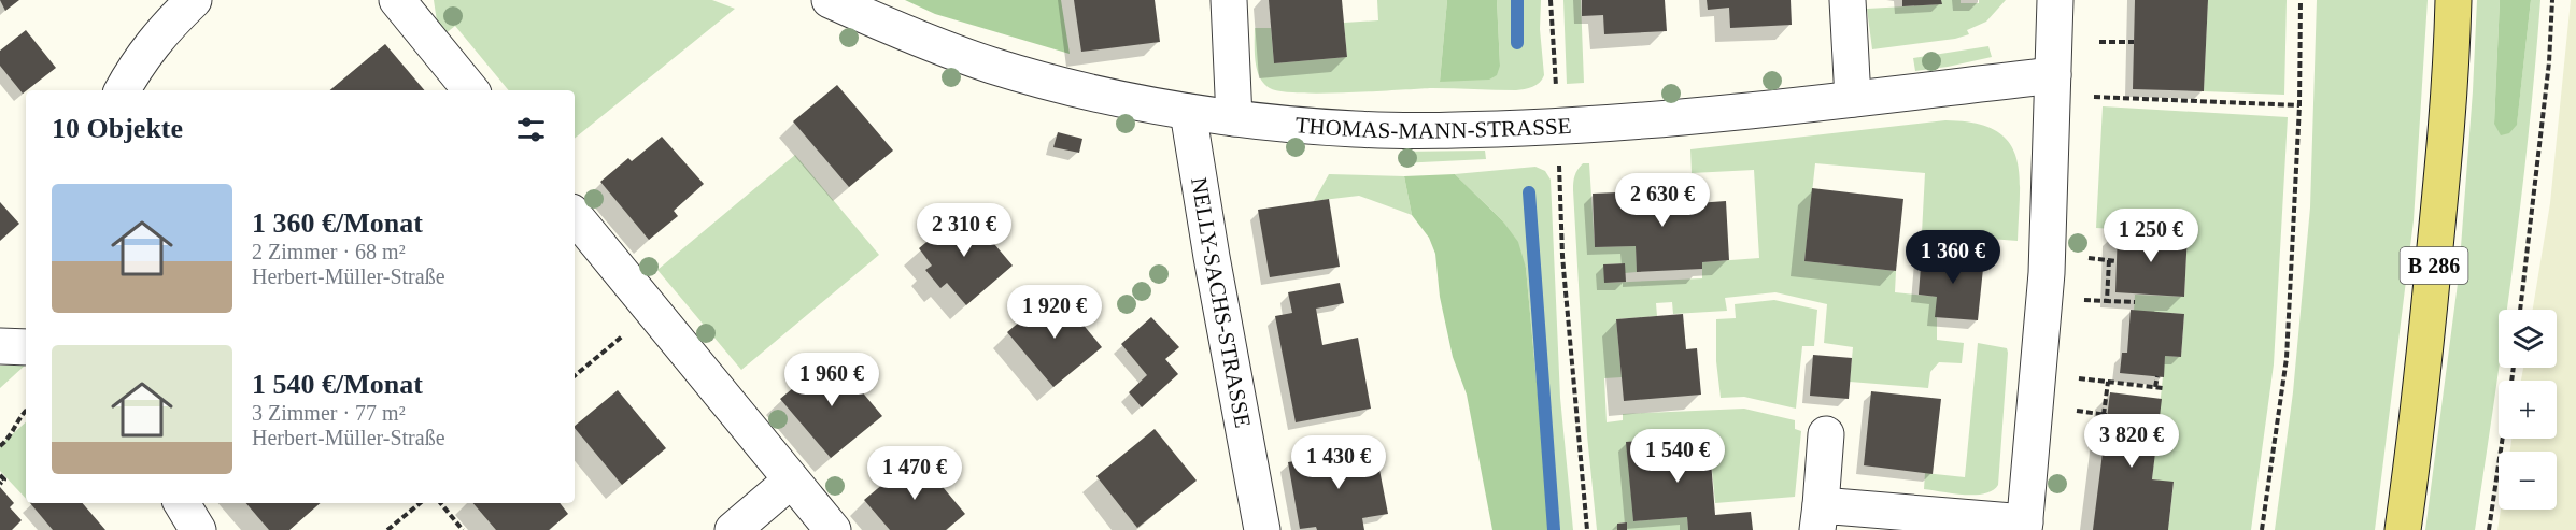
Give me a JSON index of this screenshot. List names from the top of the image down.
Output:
{
  "streets": {
    "main road": ["B 286"],
    "street": ["THOMAS-MANN-STRASSE", "NELLY-SACHS-STRASSE"]
  },
  "crossings": [
    ["THOMAS-MANN-STRASSE", "NELLY-SACHS-STRASSE"]
  ],
  "page": {
    "heading": "10 Objekte",
    "list": [
      {
        "name": "1 360 €/Monat",
        "note": "2 Zimmer · 68 m² · Herbert-Müller-Straße"
      },
      {
        "name": "1 540 €/Monat",
        "note": "3 Zimmer · 77 m² · Herbert-Müller-Straße"
      }
    ],
    "price": [
      "2 630 €",
      "2 310 €",
      "1 250 €",
      "1 360 €",
      "1 920 €",
      "1 960 €",
      "3 820 €",
      "1 540 €",
      "1 430 €",
      "1 470 €"
    ],
    "map_buttons": ["+", "−"]
  }
}
